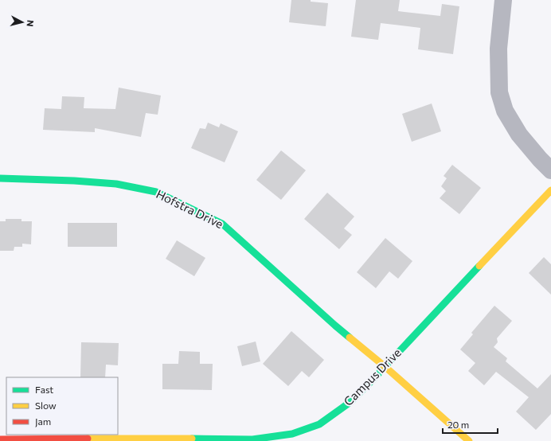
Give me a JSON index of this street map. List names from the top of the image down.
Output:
{
  "streets": {
    "street": ["Hofstra Drive", "Campus Drive"]
  },
  "crossings": [
    ["Hofstra Drive", "Campus Drive"]
  ],
  "legend": ["Fast", "Slow", "Jam"],
  "scale_bar": "20 m",
  "north": "right"
}
